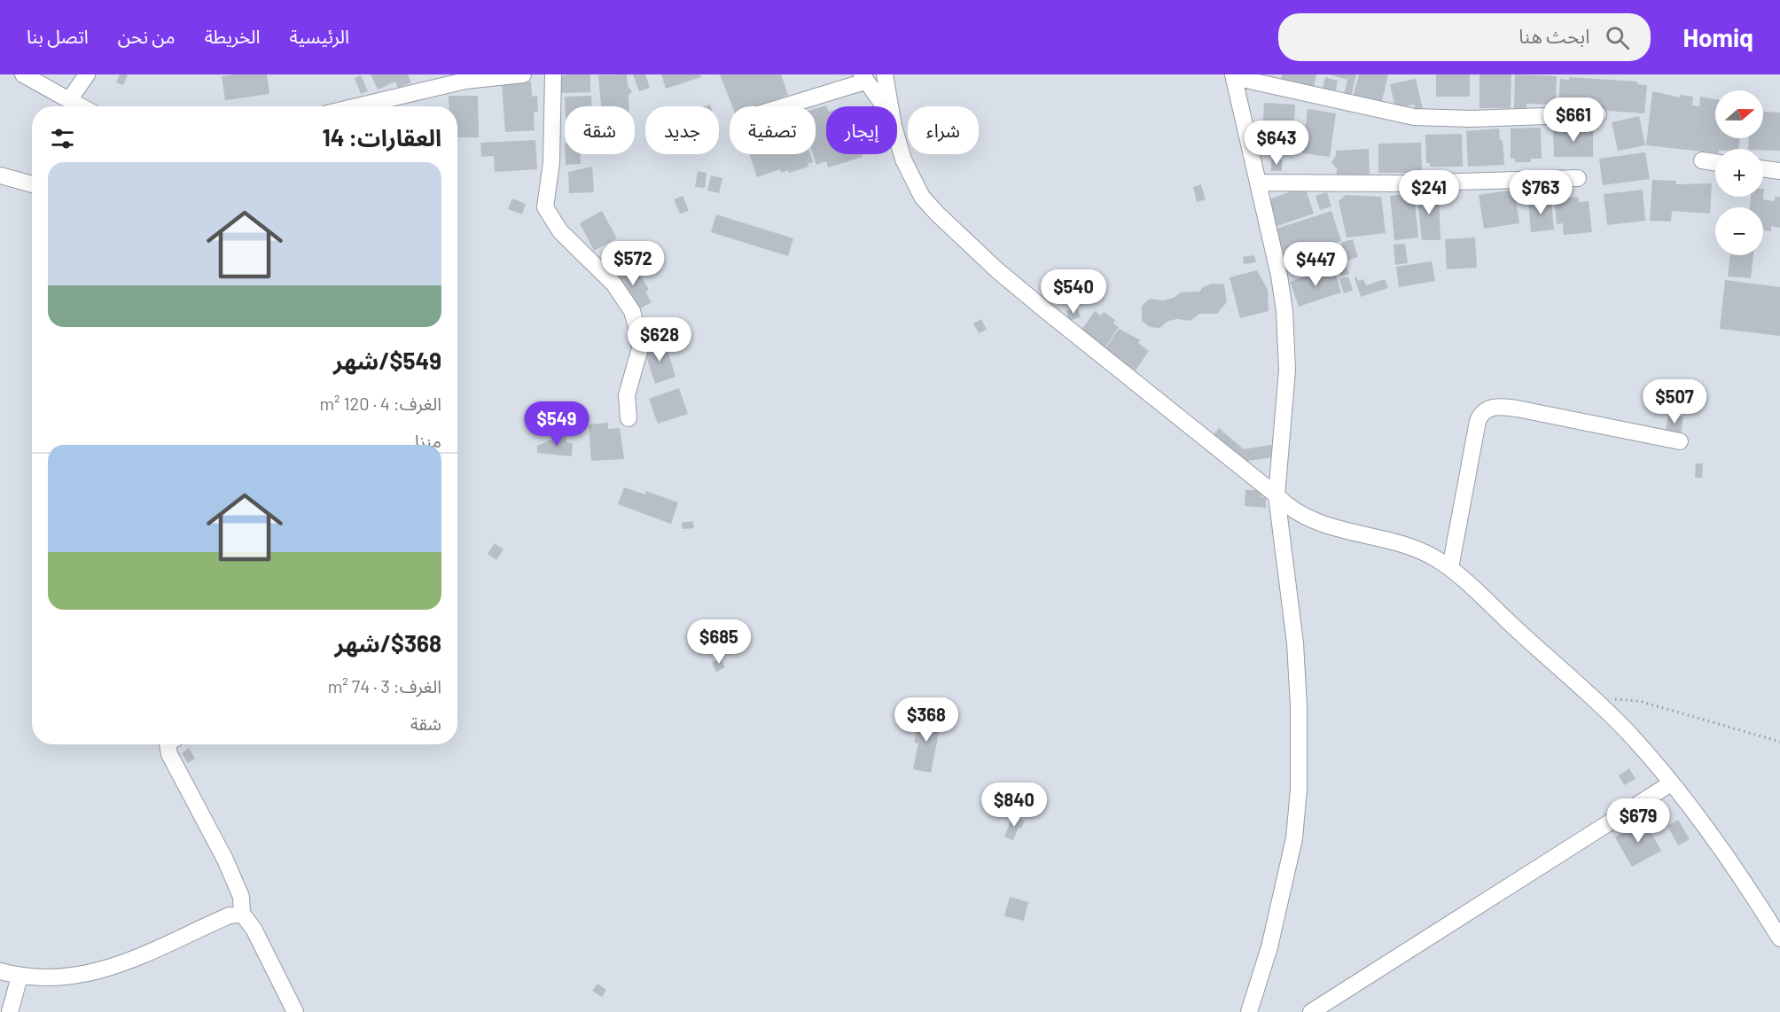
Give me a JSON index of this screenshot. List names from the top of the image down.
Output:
{
  "north": "right",
  "page": {
    "header": "Homiq",
    "search": "ابحث هنا",
    "nav": [
      "الرئيسية",
      "الخريطة",
      "من نحن",
      "اتصل بنا"
    ],
    "map_buttons": ["+", "−"],
    "price": [
      "$661",
      "$643",
      "$241",
      "$763",
      "$572",
      "$447",
      "$540",
      "$628",
      "$507",
      "$549",
      "$685",
      "$368",
      "$840",
      "$679"
    ],
    "chip": [
      "شراء",
      "إيجار",
      "تصفية",
      "جديد",
      "شقة"
    ],
    "heading": "العقارات: 14",
    "list": [
      {
        "name": "$549/شهر",
        "note": "الغرف: 4 · 120 m² · منزل"
      },
      {
        "name": "$368/شهر",
        "note": "الغرف: 3 · 74 m² · شقة"
      }
    ]
  }
}
